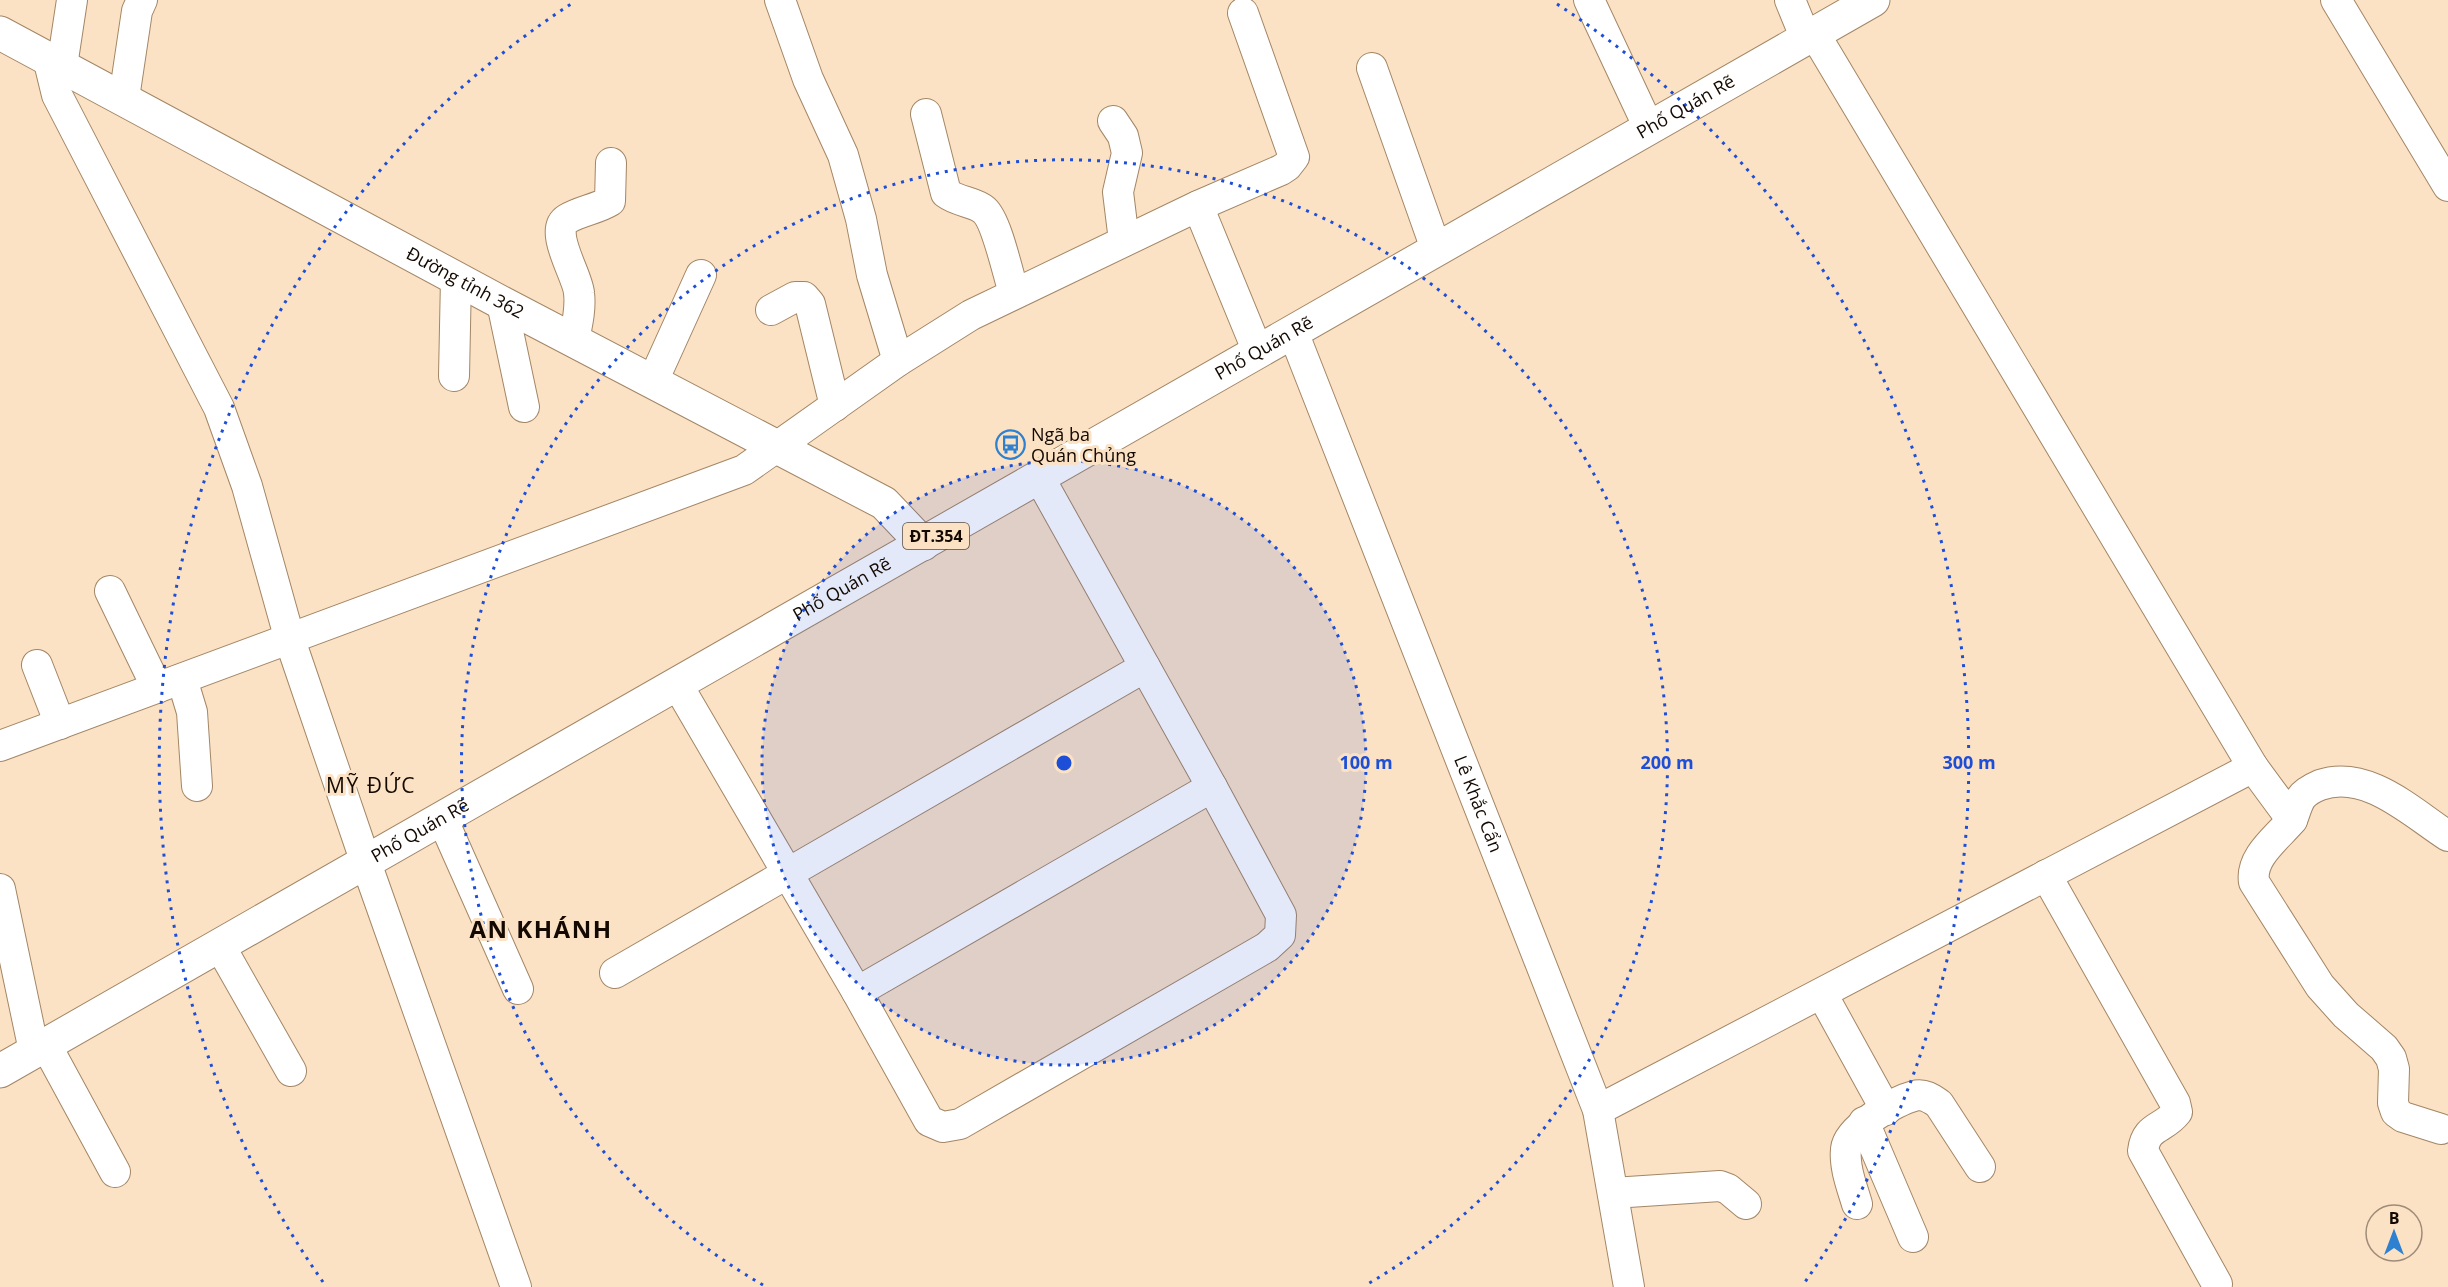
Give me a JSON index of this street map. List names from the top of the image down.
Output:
{
  "streets": {
    "main road": ["Phố Quán Rẽ", "Đường tỉnh 362", "ĐT.354"],
    "street": ["Lê Khắc Cẩn"]
  },
  "crossings": [
    ["Phố Quán Rẽ", "Đường tỉnh 362"],
    ["Phố Quán Rẽ", "Lê Khắc Cẩn"]
  ],
  "districts": ["MỸ ĐỨC", "AN KHÁNH"],
  "places": {
    "bus stop": ["Ngã ba Quán Chủng"]
  },
  "north": "top",
  "rings": ["100 m", "200 m", "300 m"]
}
